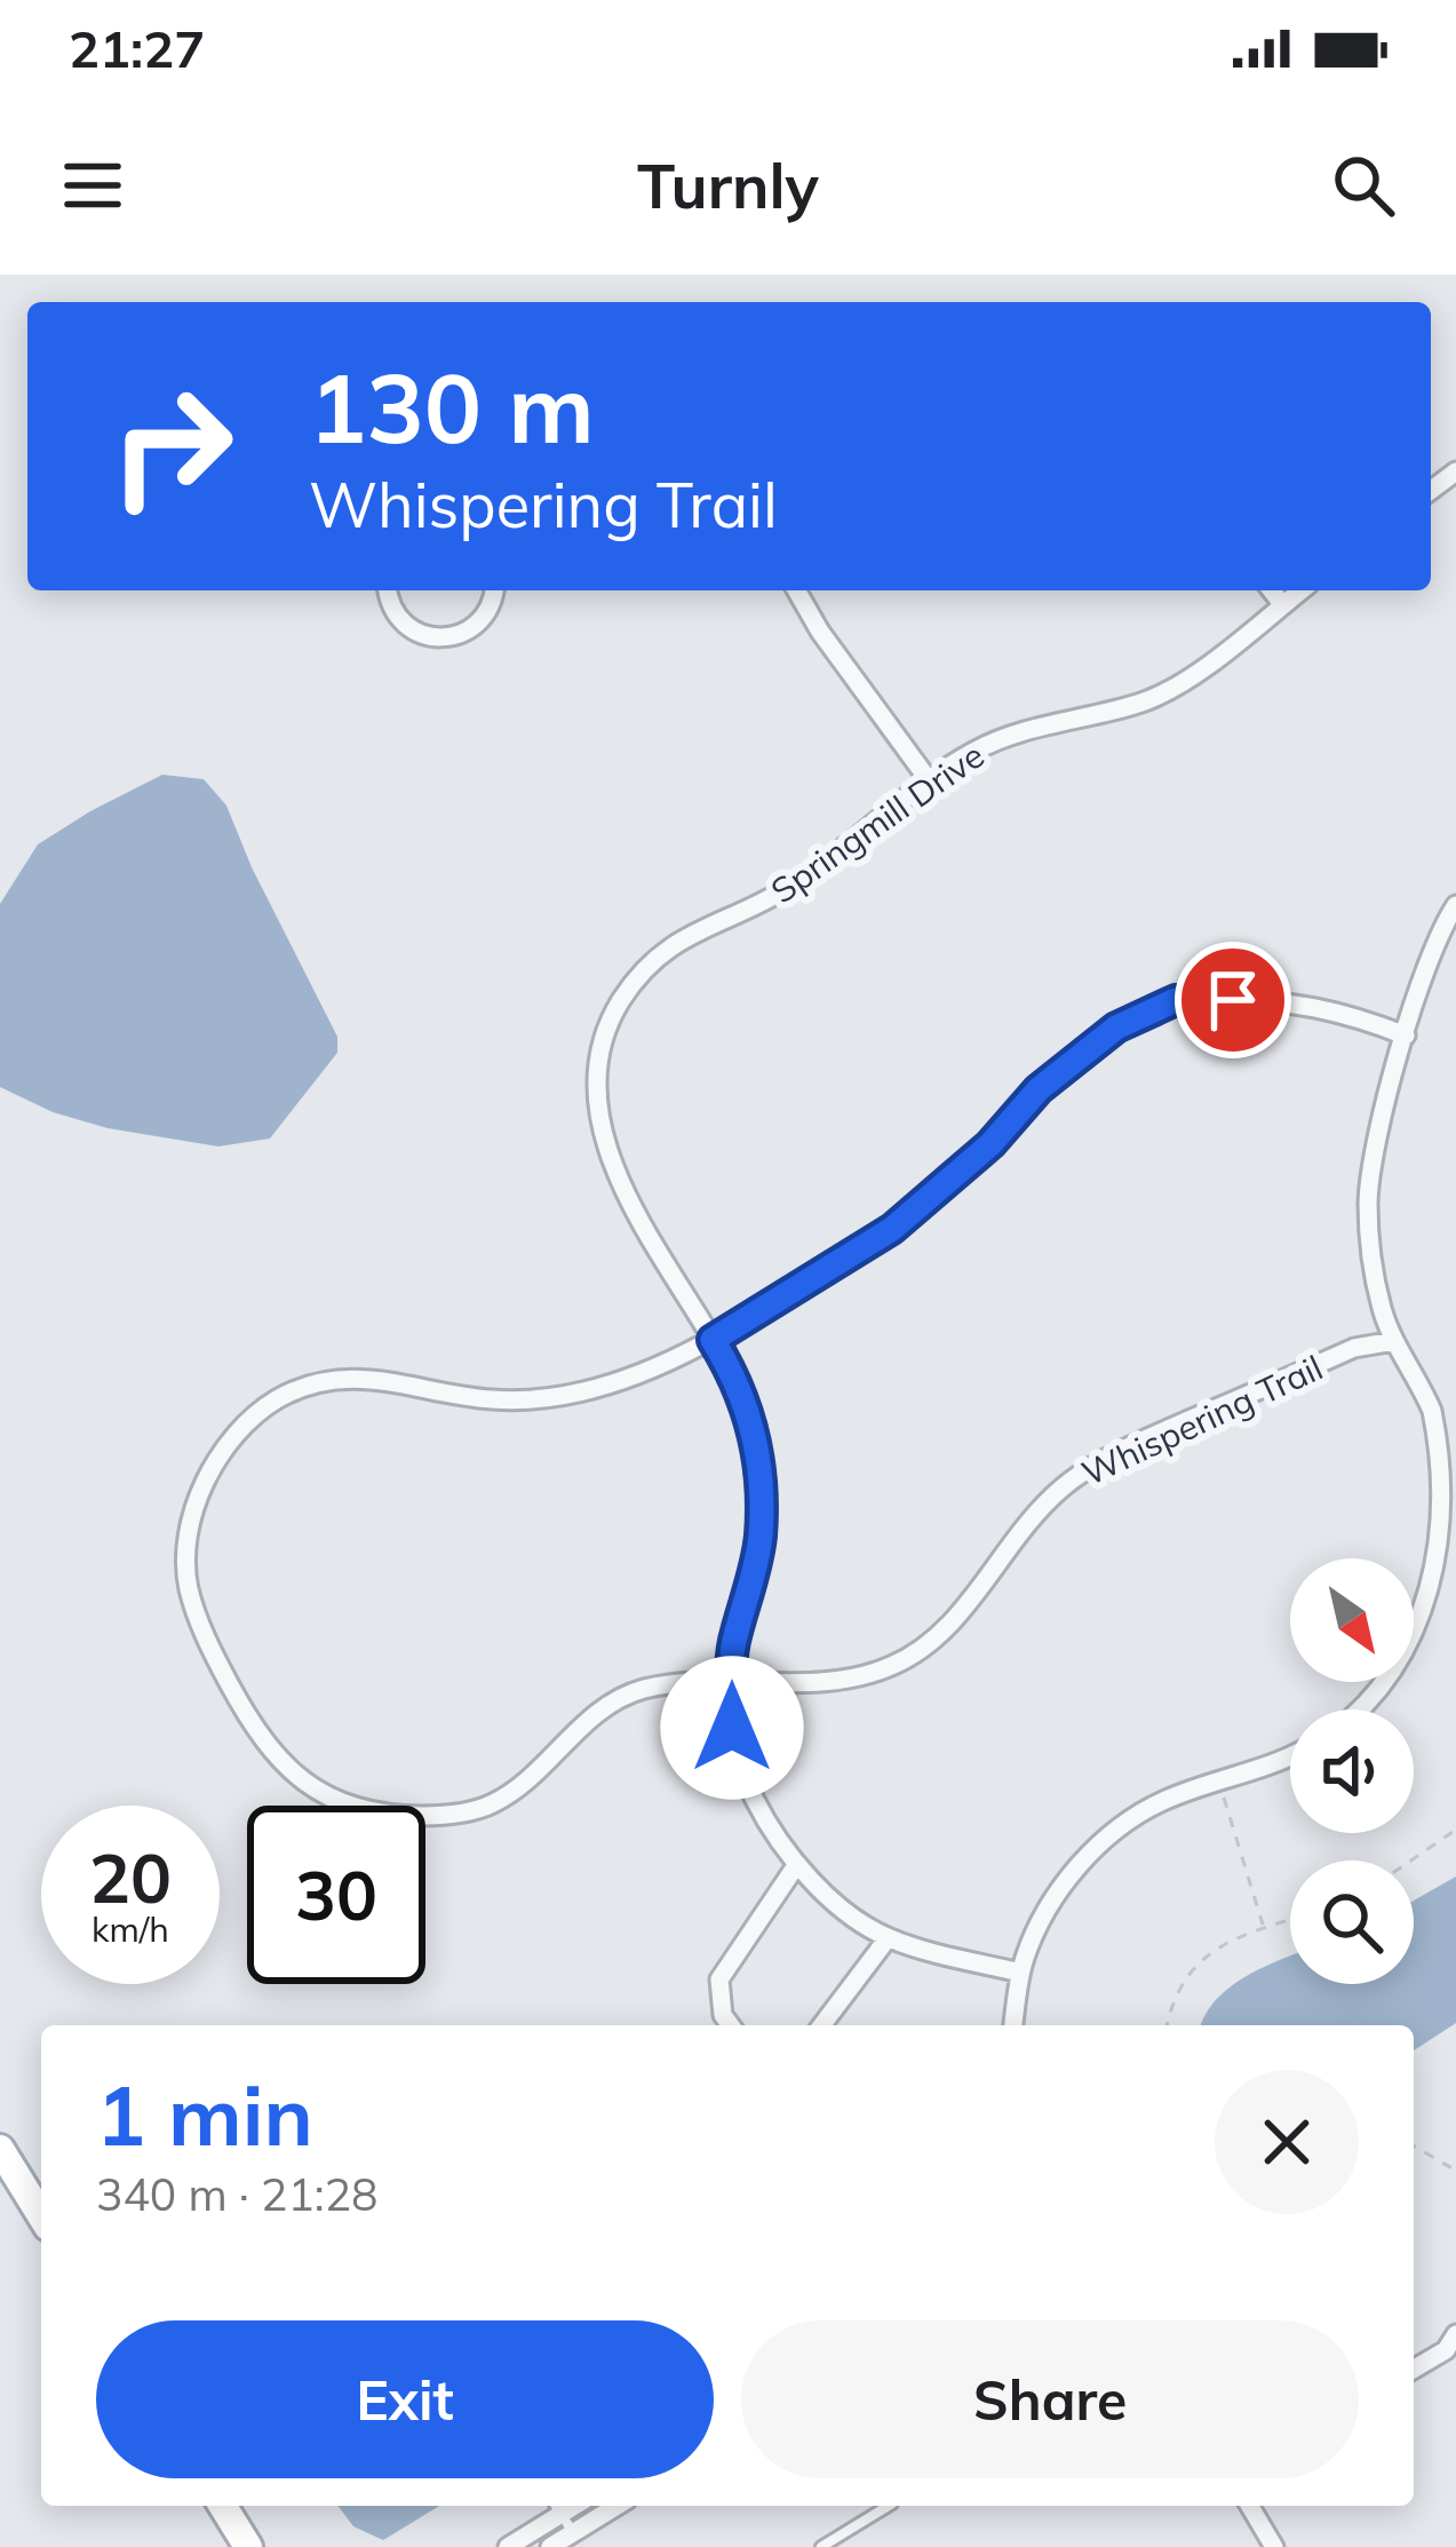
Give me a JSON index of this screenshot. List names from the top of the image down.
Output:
{
  "streets": {
    "street": ["Springmill Drive", "Whispering Trail"]
  },
  "crossings": [
    ["Springmill Drive", "Whispering Trail"]
  ],
  "north": "bottom right",
  "page": {
    "status": "21:27",
    "header": "Turnly",
    "turn": ["130 m", "Whispering Trail"],
    "speed": "20 km/h",
    "limit": "30",
    "heading": ["1 min", "340 m · 21:28"],
    "buttons": ["Exit", "Share"]
  }
}
